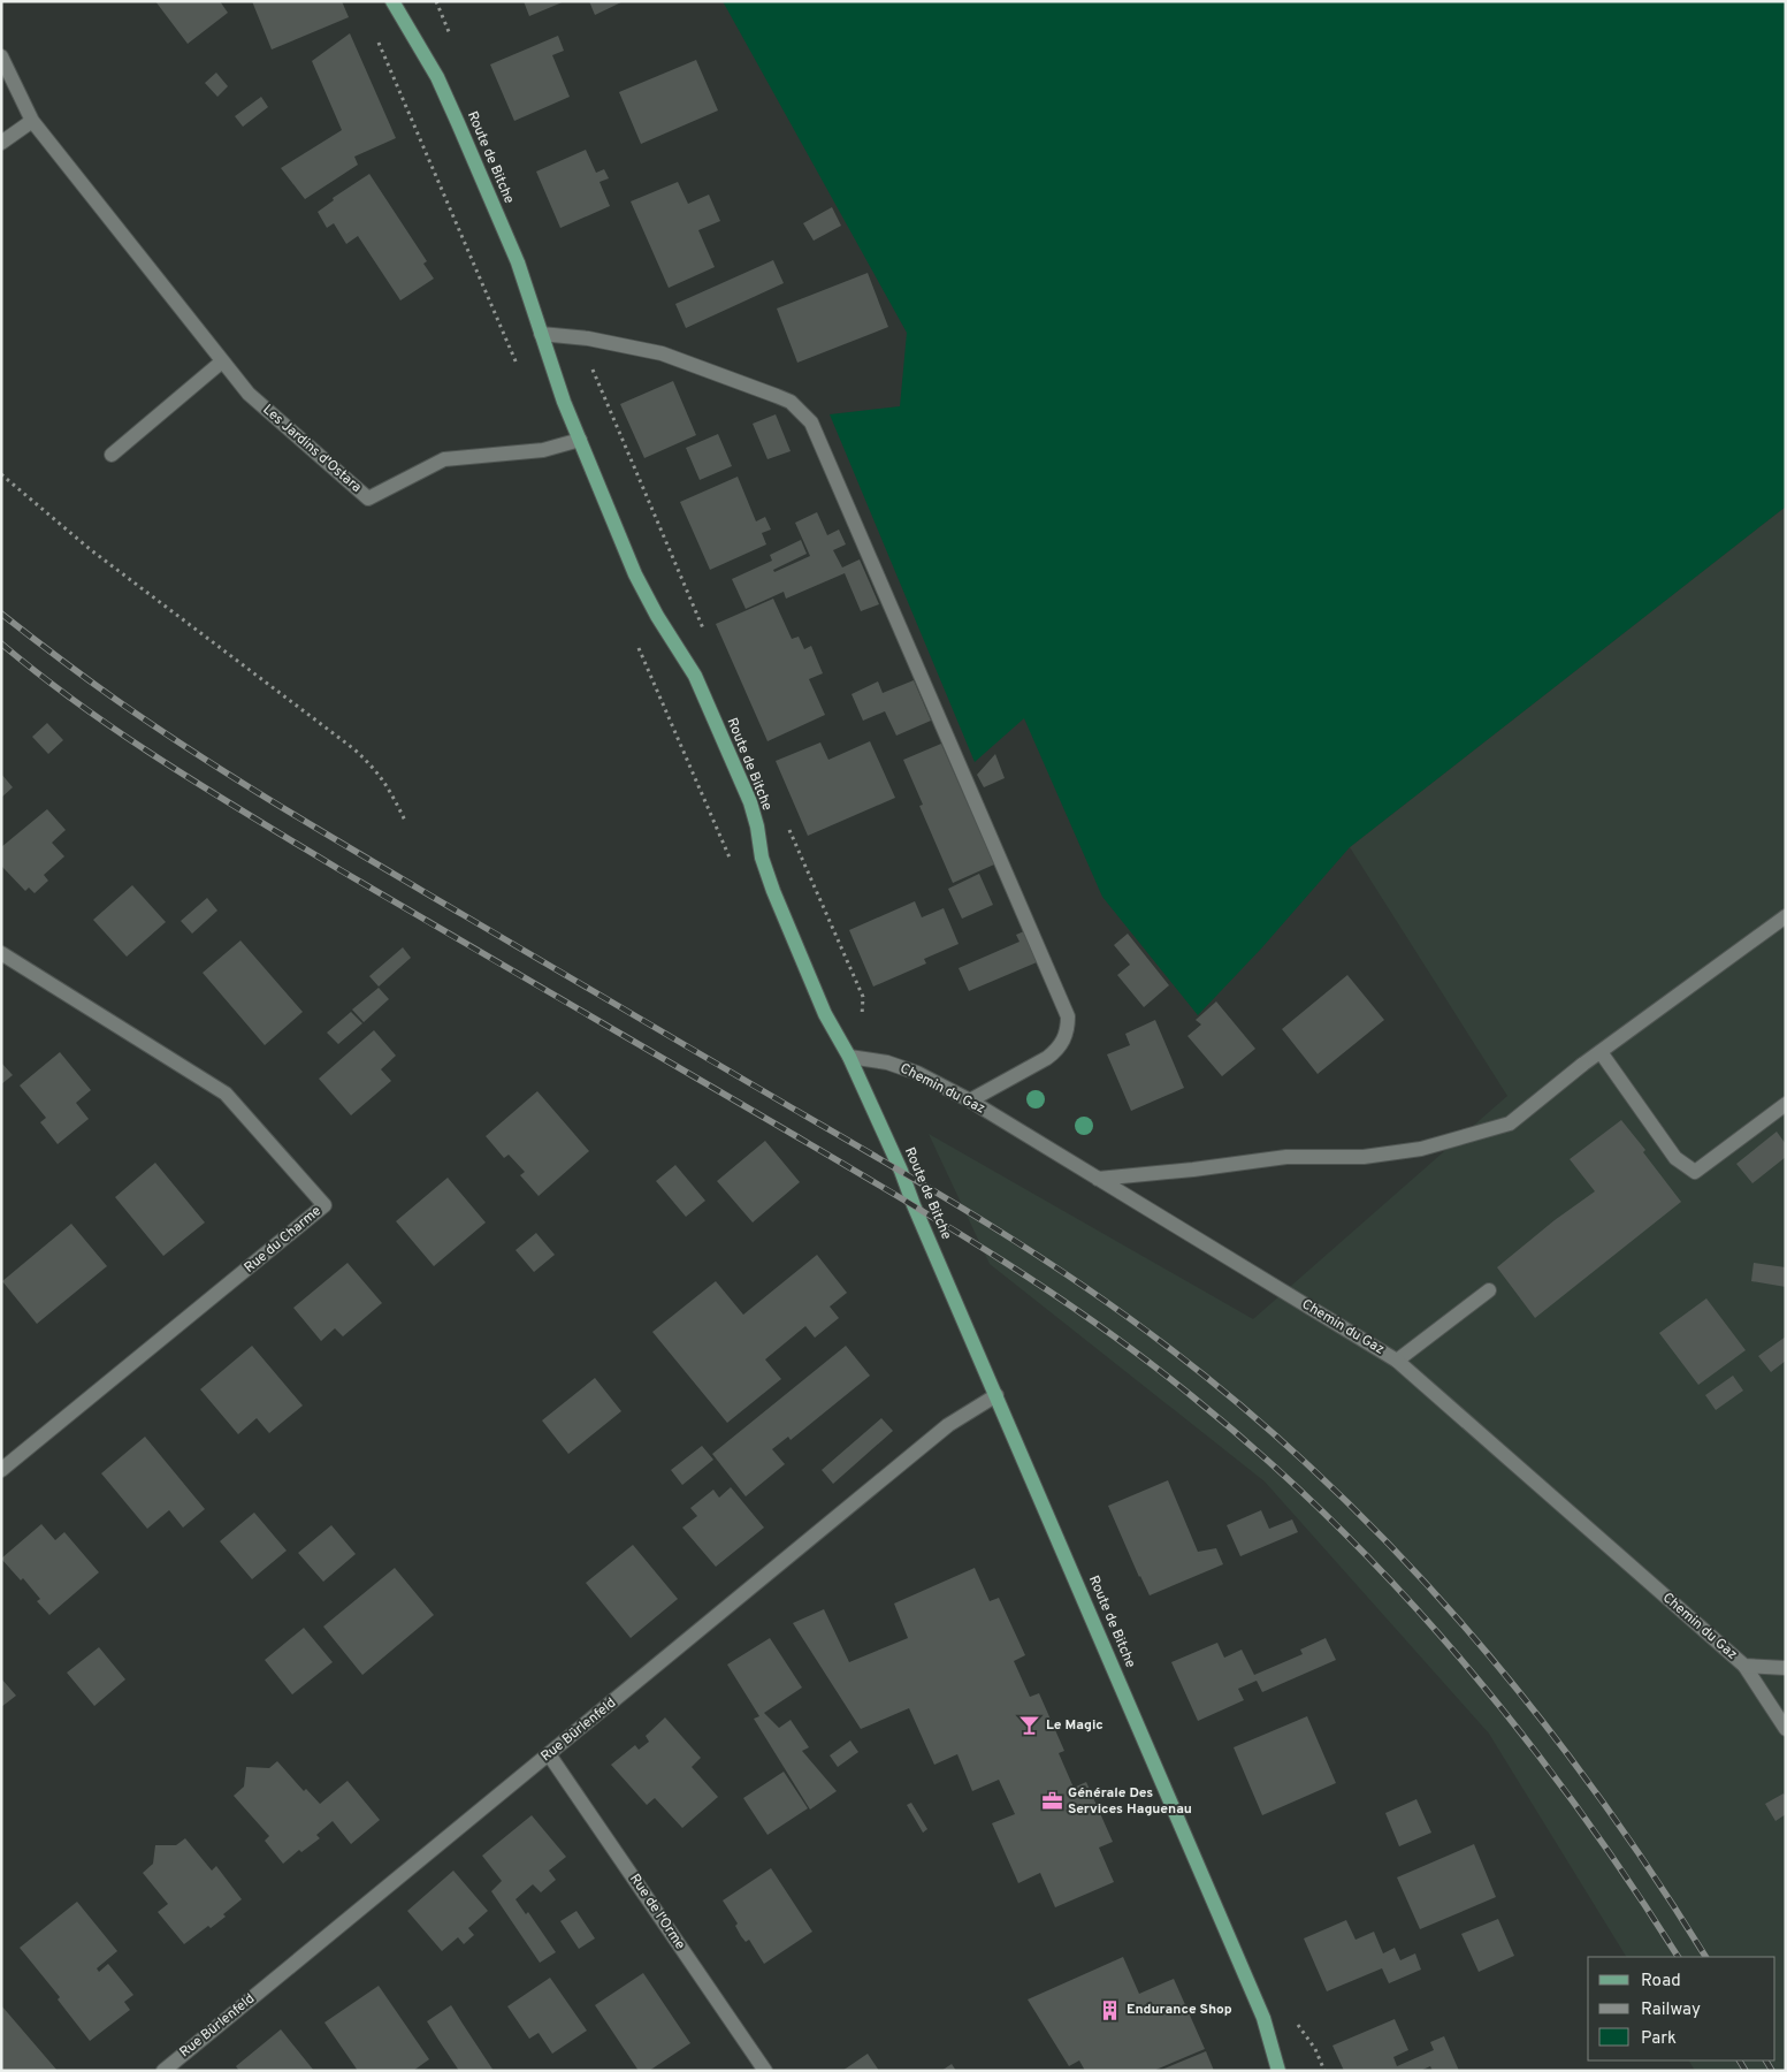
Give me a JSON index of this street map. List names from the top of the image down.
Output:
{
  "streets": {
    "main road": ["Route de Bitche"],
    "street": [
      "Les Jardins d'Ostara",
      "Chemin du Gaz",
      "Rue du Charme",
      "Rue Bürlenfeld",
      "Rue de l'Orme"
    ]
  },
  "crossings": [
    ["Route de Bitche", "Les Jardins d'Ostara"],
    ["Route de Bitche", "Chemin du Gaz"],
    ["Route de Bitche", "Rue Bürlenfeld"],
    ["Rue Bürlenfeld", "Rue de l'Orme"]
  ],
  "places": {
    "bar": ["Le Magic"],
    "office": ["Générale Des Services Haguenau"],
    "building": ["Endurance Shop"]
  },
  "legend": ["Road", "Railway", "Park"]
}
